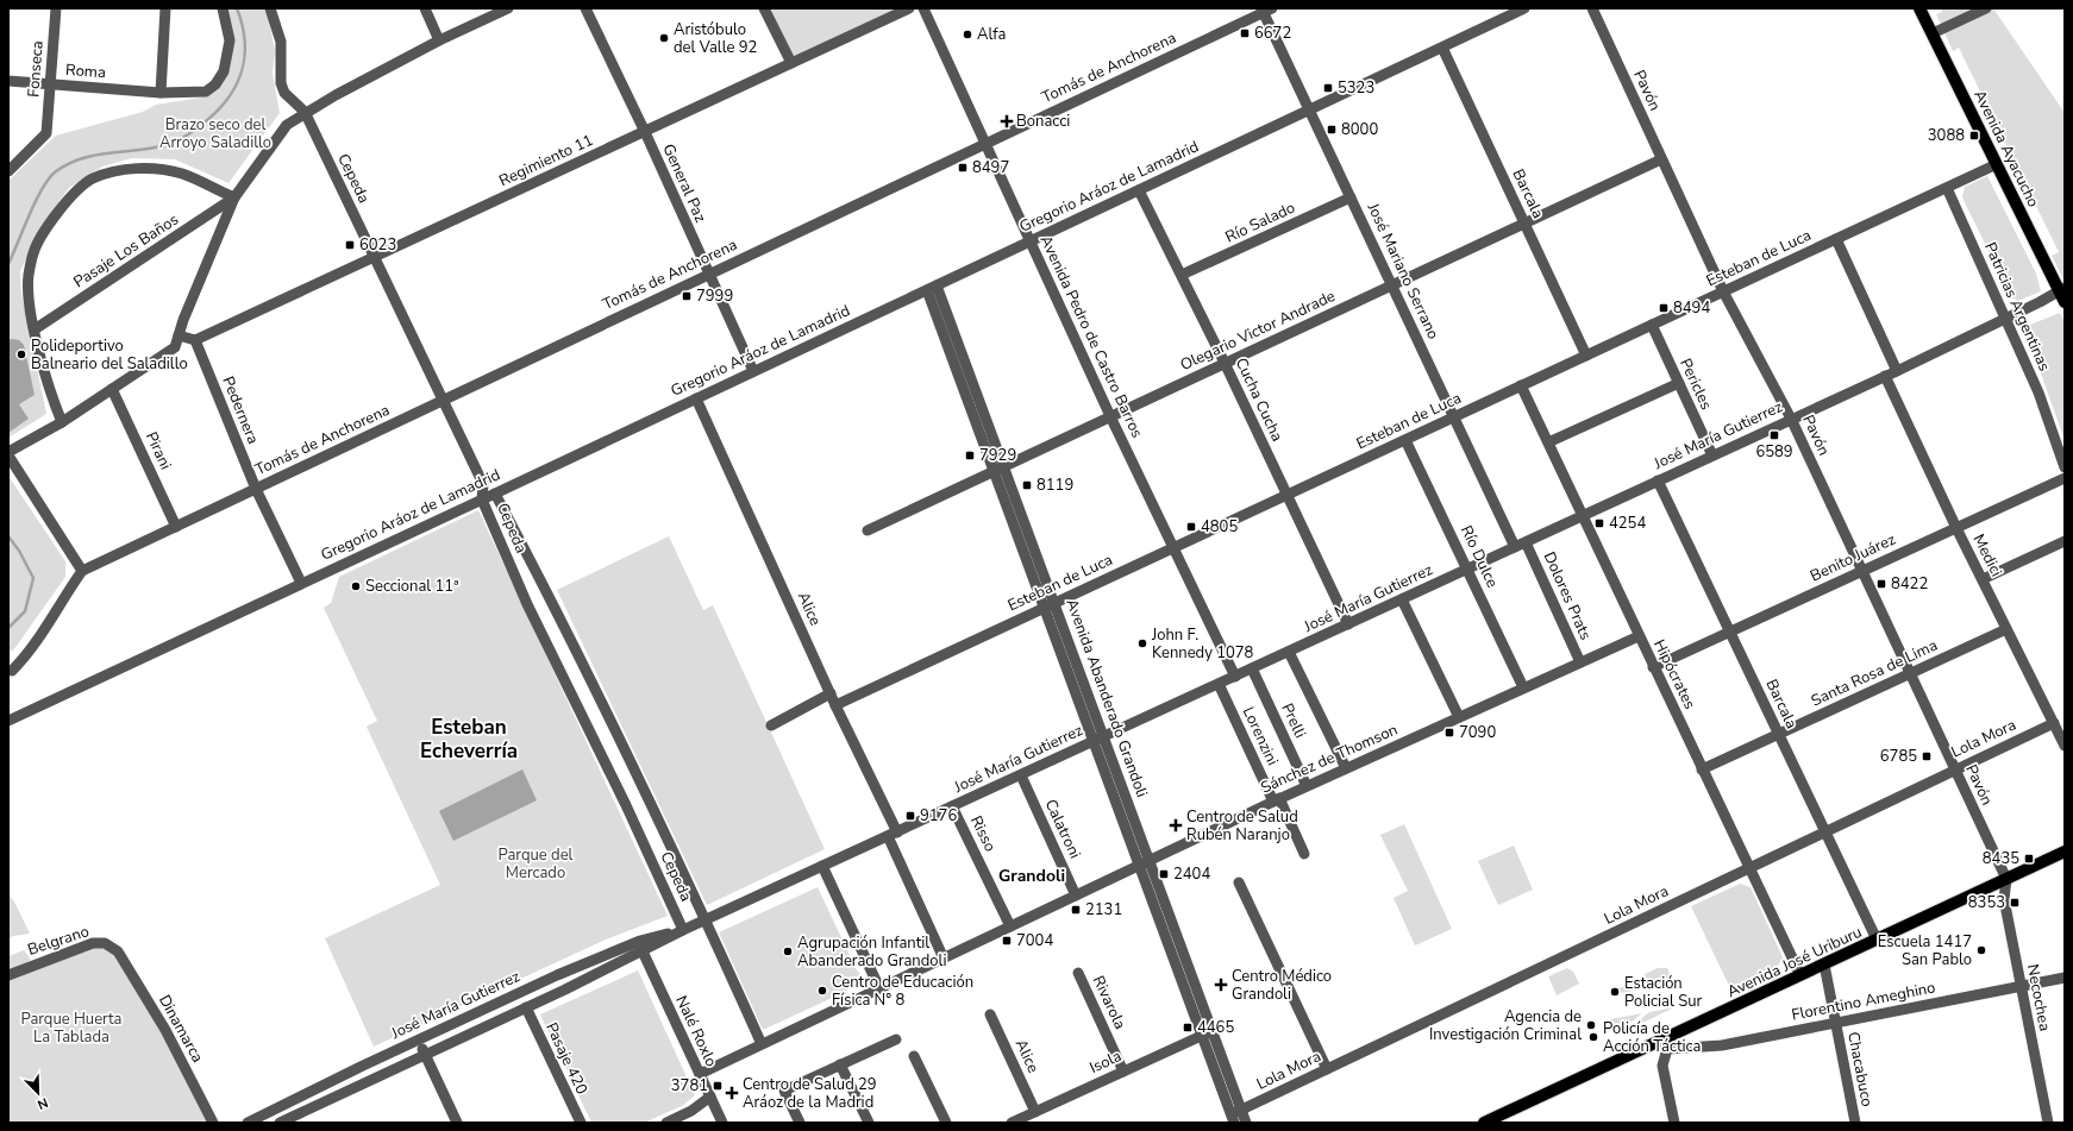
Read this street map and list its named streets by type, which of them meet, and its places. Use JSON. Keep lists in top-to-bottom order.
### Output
{
  "streets": {
    "main road": ["Avenida Ayacucho", "Avenida José Uriburu"],
    "street": [
      "Tomás de Anchorena",
      "Fonseca",
      "Roma",
      "Pavón",
      "Regimiento 11",
      "Cepeda",
      "General Paz",
      "Gregorio Aráoz de Lamadrid",
      "Barcala",
      "Río Salado",
      "Pasaje Los Baños",
      "Esteban de Luca",
      "José Mariano Serrano",
      "Patricias Argentinas",
      "Olegario Victor Andrade",
      "Avenida Pedro de Castro Barros",
      "Pericles",
      "Cucha Cucha",
      "Pedernera",
      "José María Gutierrez",
      "Pirani",
      "Medici",
      "Río Dulce",
      "Benito Juárez",
      "Dolores Prats",
      "Alice",
      "Santa Rosa de Lima",
      "Hipócrates",
      "Avenida Abanderado Grandoli",
      "Prelli",
      "Lorenzini",
      "Lola Mora",
      "Sánchez de Thomson",
      "Calatroni",
      "Risso",
      "Belgrano",
      "Necochea",
      "Florentino Ameghino",
      "Rivarola",
      "Dinamarca",
      "Nalé Roxlo",
      "Pasaje 420",
      "Isola",
      "Chacabuco"
    ]
  },
  "crossings": [
    ["Tomás de Anchorena", "Cepeda"],
    ["Tomás de Anchorena", "General Paz"],
    ["Tomás de Anchorena", "José Mariano Serrano"],
    ["Tomás de Anchorena", "Avenida Pedro de Castro Barros"],
    ["Tomás de Anchorena", "Pedernera"],
    ["Tomás de Anchorena", "Pirani"],
    ["Fonseca", "Roma"],
    ["Pavón", "Esteban de Luca"],
    ["Pavón", "Olegario Victor Andrade"],
    ["Pavón", "José María Gutierrez"],
    ["Pavón", "Benito Juárez"],
    ["Pavón", "Santa Rosa de Lima"],
    ["Pavón", "Lola Mora"],
    ["Pavón", "Avenida José Uriburu"],
    ["Pavón", "Necochea"],
    ["Avenida Ayacucho", "Esteban de Luca"],
    ["Avenida Ayacucho", "José María Gutierrez"],
    ["Regimiento 11", "Cepeda"],
    ["Regimiento 11", "General Paz"],
    ["Regimiento 11", "Pedernera"],
    ["Cepeda", "Gregorio Aráoz de Lamadrid"],
    ["Cepeda", "José María Gutierrez"],
    ["Cepeda", "Sánchez de Thomson"],
    ["General Paz", "Gregorio Aráoz de Lamadrid"],
    ["Gregorio Aráoz de Lamadrid", "Barcala"],
    ["Gregorio Aráoz de Lamadrid", "José Mariano Serrano"],
    ["Gregorio Aráoz de Lamadrid", "Avenida Pedro de Castro Barros"],
    ["Gregorio Aráoz de Lamadrid", "Cucha Cucha"],
    ["Gregorio Aráoz de Lamadrid", "Pedernera"],
    ["Gregorio Aráoz de Lamadrid", "Alice"],
    ["Gregorio Aráoz de Lamadrid", "Avenida Abanderado Grandoli"],
    ["Barcala", "Esteban de Luca"],
    ["Barcala", "Olegario Victor Andrade"],
    ["Barcala", "José María Gutierrez"],
    ["Barcala", "Benito Juárez"],
    ["Barcala", "Santa Rosa de Lima"],
    ["Barcala", "Lola Mora"],
    ["Barcala", "Avenida José Uriburu"],
    ["Río Salado", "José Mariano Serrano"],
    ["Río Salado", "Cucha Cucha"],
    ["Esteban de Luca", "José Mariano Serrano"],
    ["Esteban de Luca", "Patricias Argentinas"],
    ["Esteban de Luca", "Avenida Pedro de Castro Barros"],
    ["Esteban de Luca", "Pericles"],
    ["Esteban de Luca", "Cucha Cucha"],
    ["Esteban de Luca", "Río Dulce"],
    ["Esteban de Luca", "Alice"],
    ["Esteban de Luca", "Hipócrates"],
    ["Esteban de Luca", "Avenida Abanderado Grandoli"],
    ["José Mariano Serrano", "Olegario Victor Andrade"],
    ["José Mariano Serrano", "José María Gutierrez"],
    ["Patricias Argentinas", "José María Gutierrez"],
    ["Olegario Victor Andrade", "Avenida Pedro de Castro Barros"],
    ["Olegario Victor Andrade", "Cucha Cucha"],
    ["Olegario Victor Andrade", "Avenida Abanderado Grandoli"],
    ["Avenida Pedro de Castro Barros", "José María Gutierrez"],
    ["Pericles", "José María Gutierrez"],
    ["Cucha Cucha", "José María Gutierrez"],
    ["José María Gutierrez", "Medici"],
    ["José María Gutierrez", "Río Dulce"],
    ["José María Gutierrez", "Dolores Prats"],
    ["José María Gutierrez", "Alice"],
    ["José María Gutierrez", "Hipócrates"],
    ["José María Gutierrez", "Avenida Abanderado Grandoli"],
    ["José María Gutierrez", "Prelli"],
    ["José María Gutierrez", "Lorenzini"],
    ["José María Gutierrez", "Calatroni"],
    ["José María Gutierrez", "Risso"],
    ["José María Gutierrez", "Nalé Roxlo"],
    ["José María Gutierrez", "Pasaje 420"],
    ["Medici", "Benito Juárez"],
    ["Medici", "Santa Rosa de Lima"],
    ["Medici", "Lola Mora"],
    ["Río Dulce", "Sánchez de Thomson"],
    ["Benito Juárez", "Hipócrates"],
    ["Dolores Prats", "Sánchez de Thomson"],
    ["Alice", "Sánchez de Thomson"],
    ["Alice", "Isola"],
    ["Santa Rosa de Lima", "Hipócrates"],
    ["Hipócrates", "Lola Mora"],
    ["Hipócrates", "Sánchez de Thomson"],
    ["Hipócrates", "Avenida José Uriburu"],
    ["Avenida Abanderado Grandoli", "Lola Mora"],
    ["Avenida Abanderado Grandoli", "Sánchez de Thomson"],
    ["Avenida Abanderado Grandoli", "Isola"],
    ["Prelli", "Sánchez de Thomson"],
    ["Lorenzini", "Sánchez de Thomson"],
    ["Sánchez de Thomson", "Calatroni"],
    ["Sánchez de Thomson", "Risso"],
    ["Sánchez de Thomson", "Nalé Roxlo"],
    ["Belgrano", "Dinamarca"],
    ["Avenida José Uriburu", "Necochea"],
    ["Avenida José Uriburu", "Florentino Ameghino"],
    ["Avenida José Uriburu", "Chacabuco"],
    ["Necochea", "Florentino Ameghino"],
    ["Florentino Ameghino", "Chacabuco"],
    ["Rivarola", "Isola"]
  ],
  "districts": ["Esteban Echeverría", "Grandoli"],
  "parks": ["Brazo seco del Arroyo Saladillo", "Parque del Mercado", "Parque Huerta La Tablada"],
  "places": {
    "transit": [
      "6672",
      "5323",
      "8000",
      "3088",
      "8497",
      "6023",
      "7999",
      "8494",
      "6589",
      "7929",
      "8119",
      "4254",
      "4805",
      "8422",
      "7090",
      "6785",
      "9176",
      "8435",
      "2404",
      "8353",
      "2131",
      "7004",
      "4465",
      "3781"
    ],
    "other": [
      "Alfa",
      "Aristóbulo del Valle 92",
      "Polideportivo Balneario del Saladillo",
      "Seccional 11ª",
      "John F. Kennedy 1078",
      "Escuela 1417 San Pablo",
      "Agrupación Infantil Abanderado Grandoli",
      "Centro de Educación Física N° 8",
      "Estación Policial Sur",
      "Agencia de Investigación Criminal",
      "Policía de Acción Táctica"
    ],
    "health": [
      "Bonacci",
      "Centro de Salud Rubén Naranjo",
      "Centro Médico Grandoli",
      "Centro de Salud 29 Aráoz de la Madrid"
    ]
  },
  "north": "bottom right"
}
